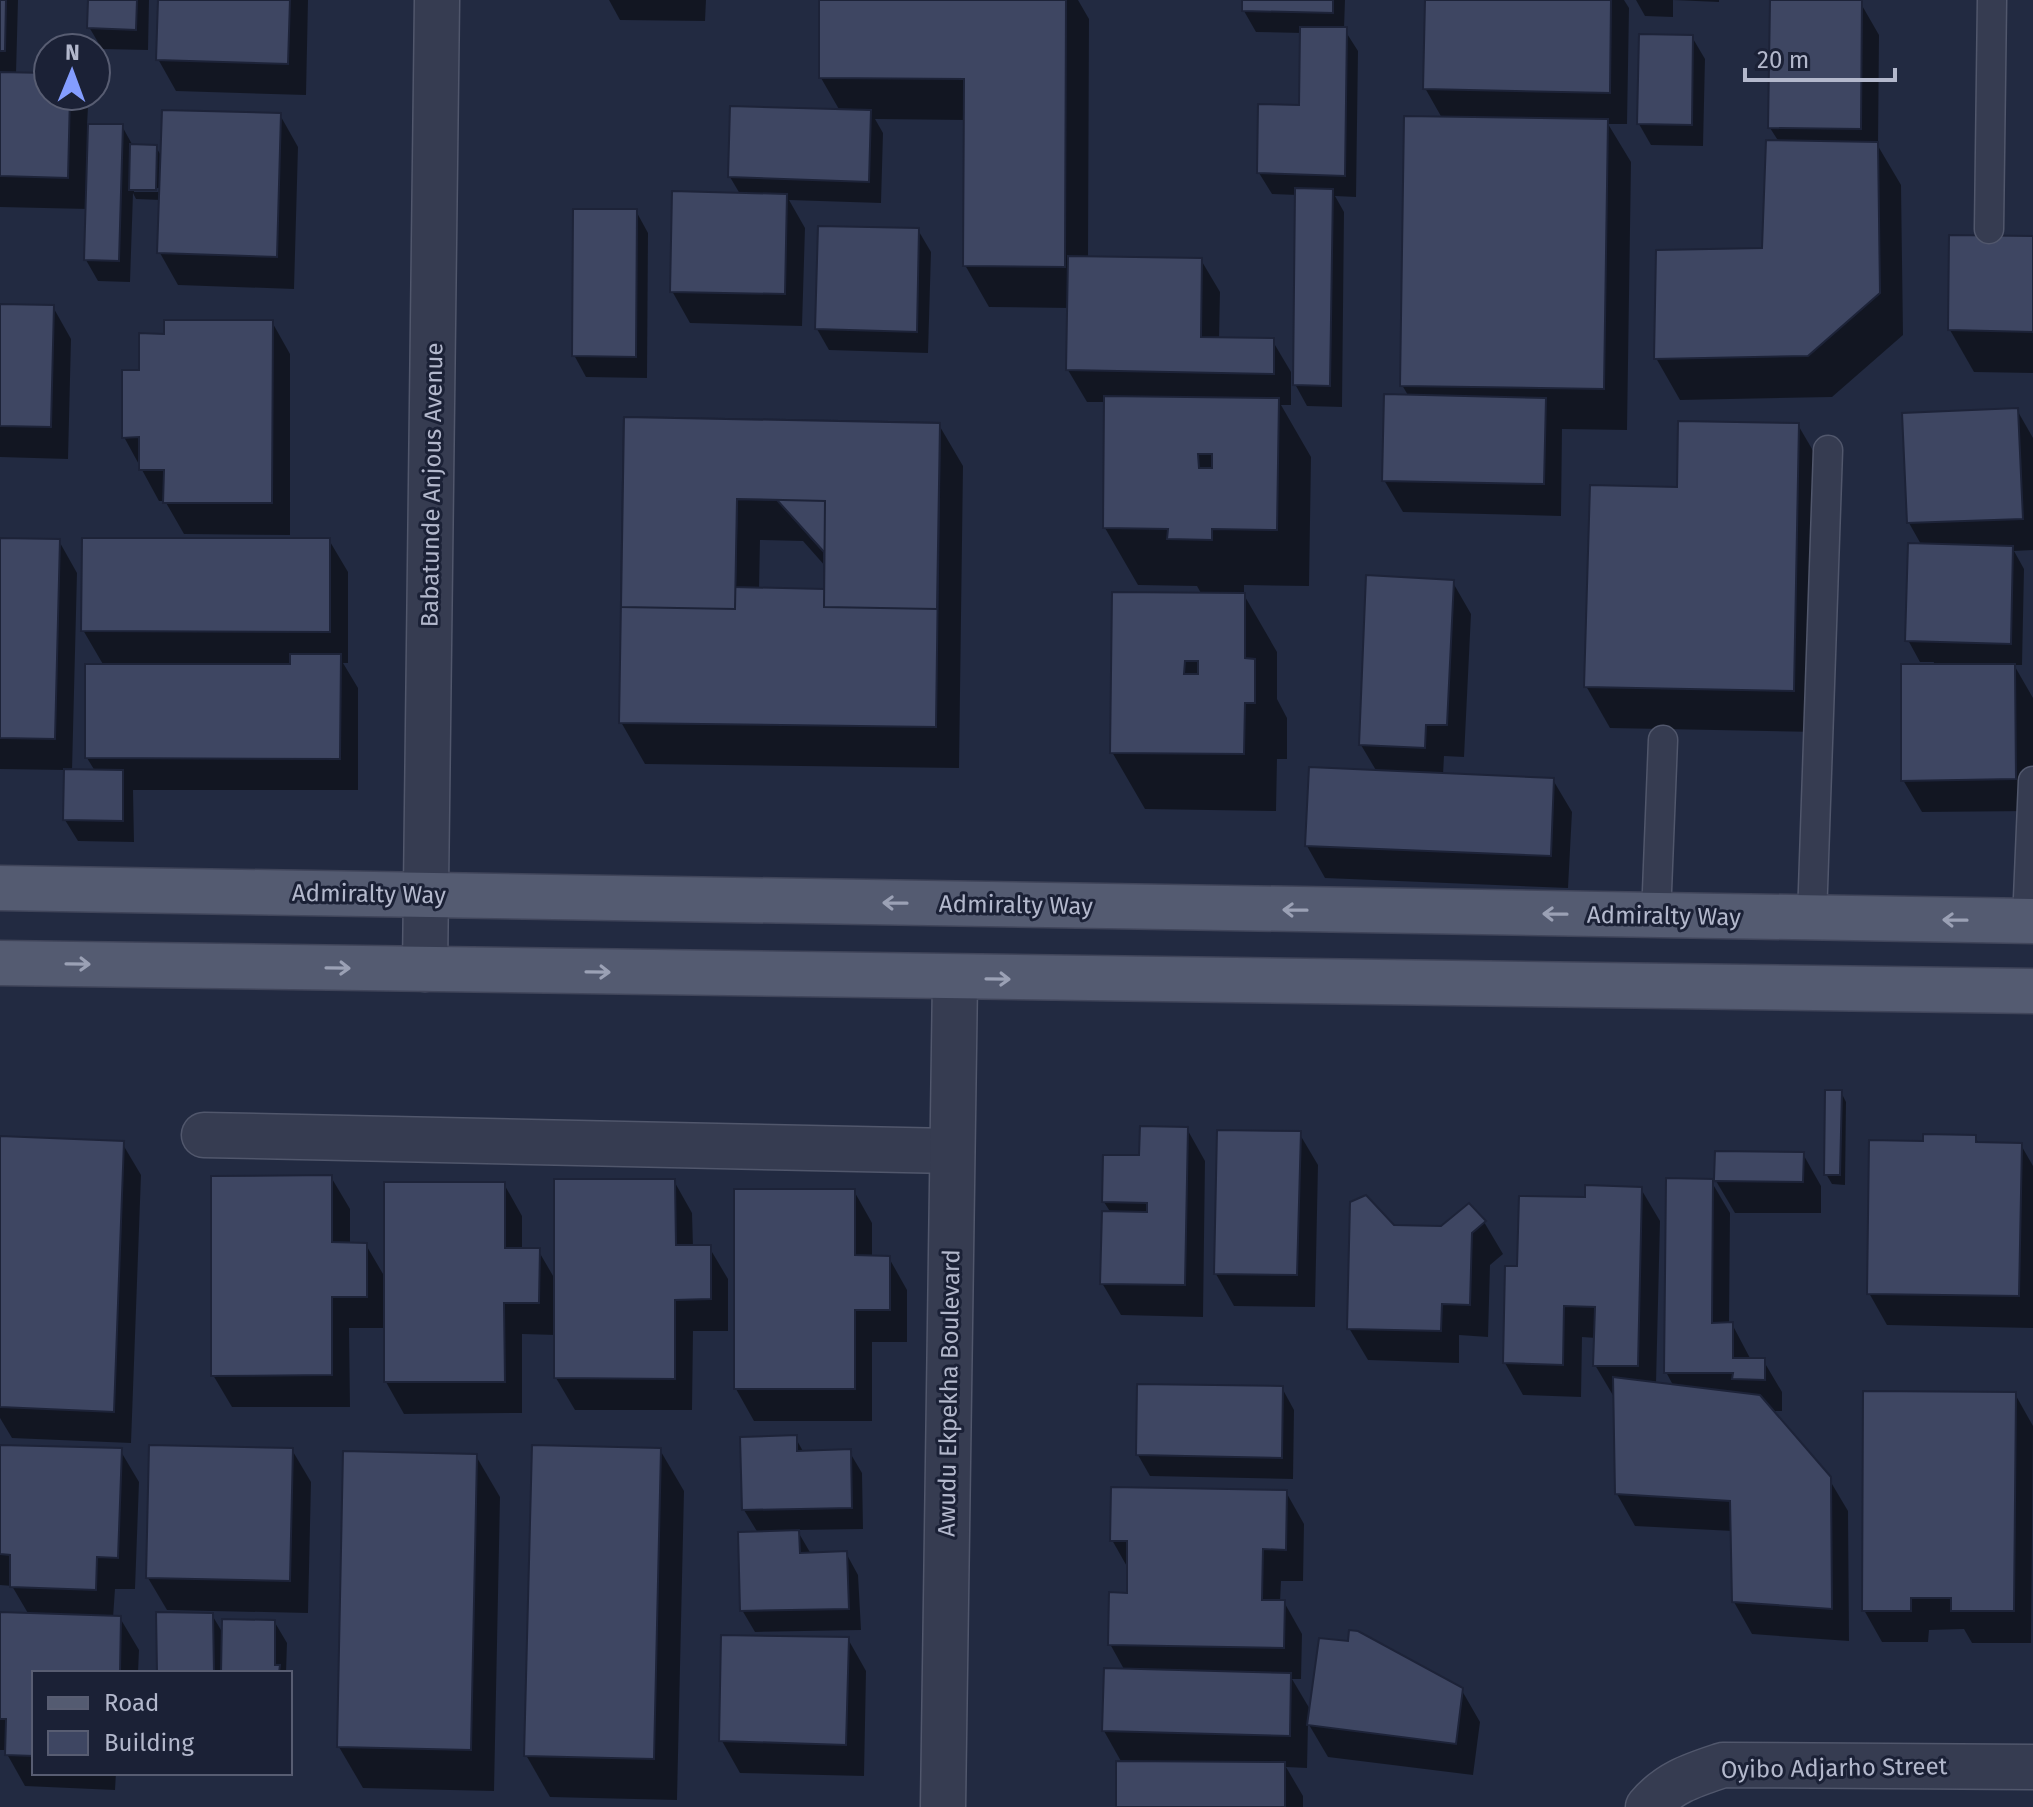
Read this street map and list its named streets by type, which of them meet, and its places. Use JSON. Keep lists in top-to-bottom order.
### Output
{
  "streets": {
    "main road": ["Admiralty Way"],
    "street": ["Babatunde Anjous Avenue", "Awudu Ekpekha Boulevard", "Oyibo Adjarho Street"]
  },
  "crossings": [
    ["Babatunde Anjous Avenue", "Admiralty Way"]
  ],
  "legend": ["Road", "Building"],
  "scale_bar": "20 m",
  "north": "top"
}
